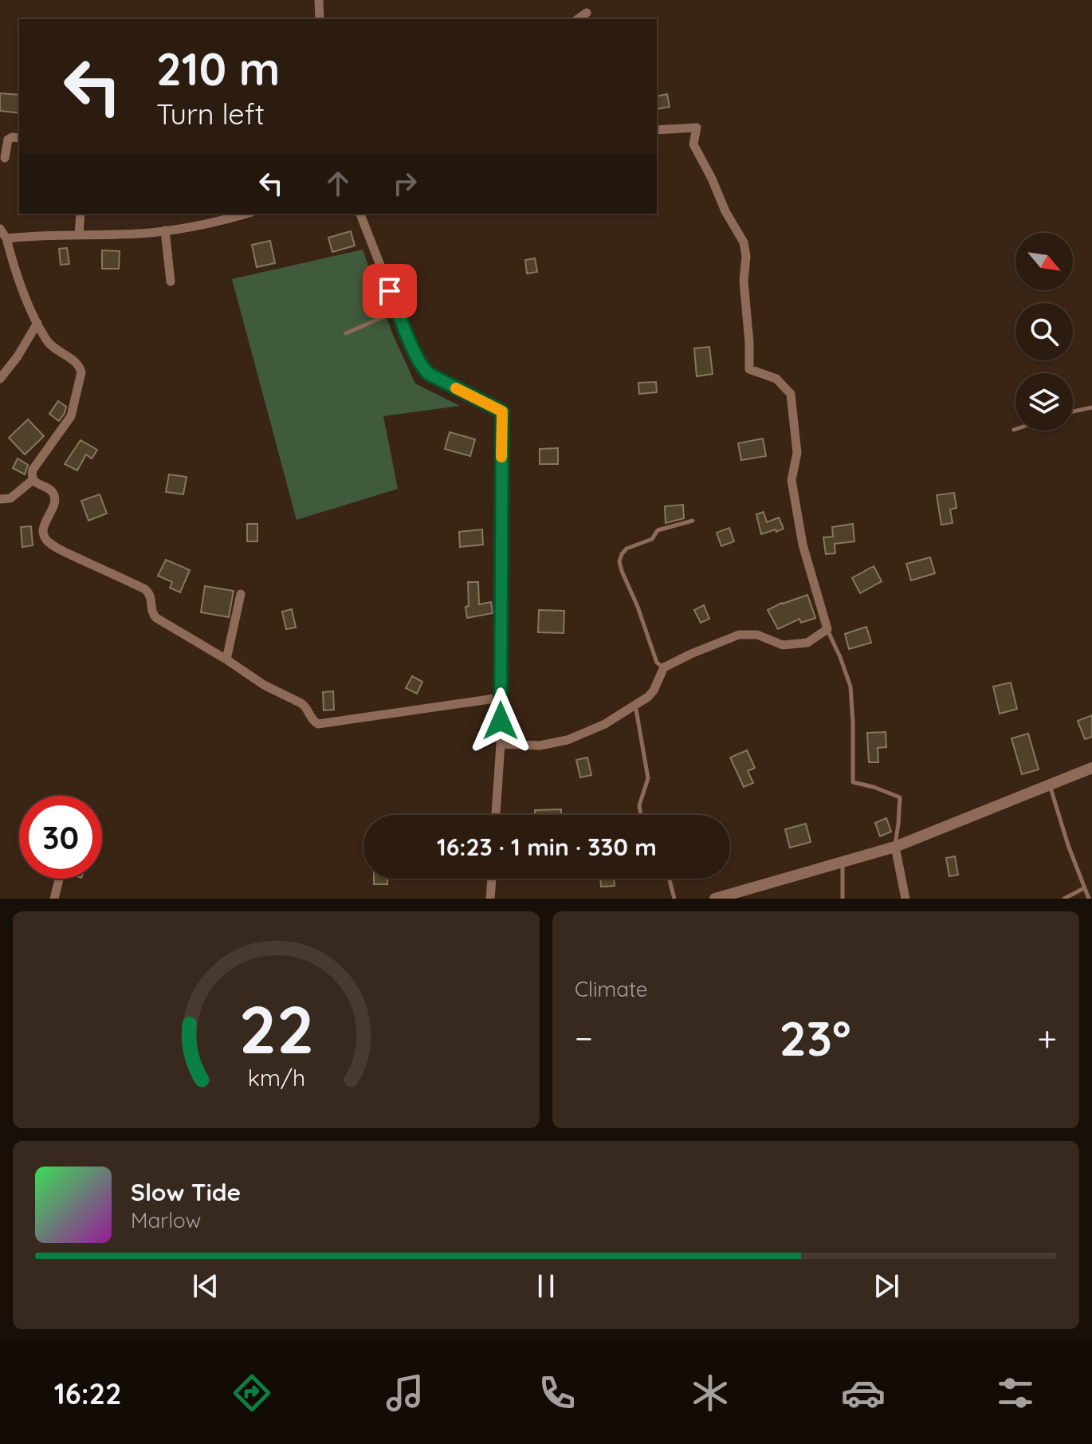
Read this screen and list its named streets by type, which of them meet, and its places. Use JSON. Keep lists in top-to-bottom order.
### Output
{
  "north": "bottom right",
  "page": {
    "turn": ["210 m", "Turn left"],
    "limit": "30",
    "trip": "16:23 · 1 min · 330 m",
    "tile": "Climate",
    "heat": ["−", "23°", "+"],
    "song": ["Slow Tide", "Marlow"],
    "tabs": "16:22",
    "gauge": ["22", "km/h"]
  }
}
